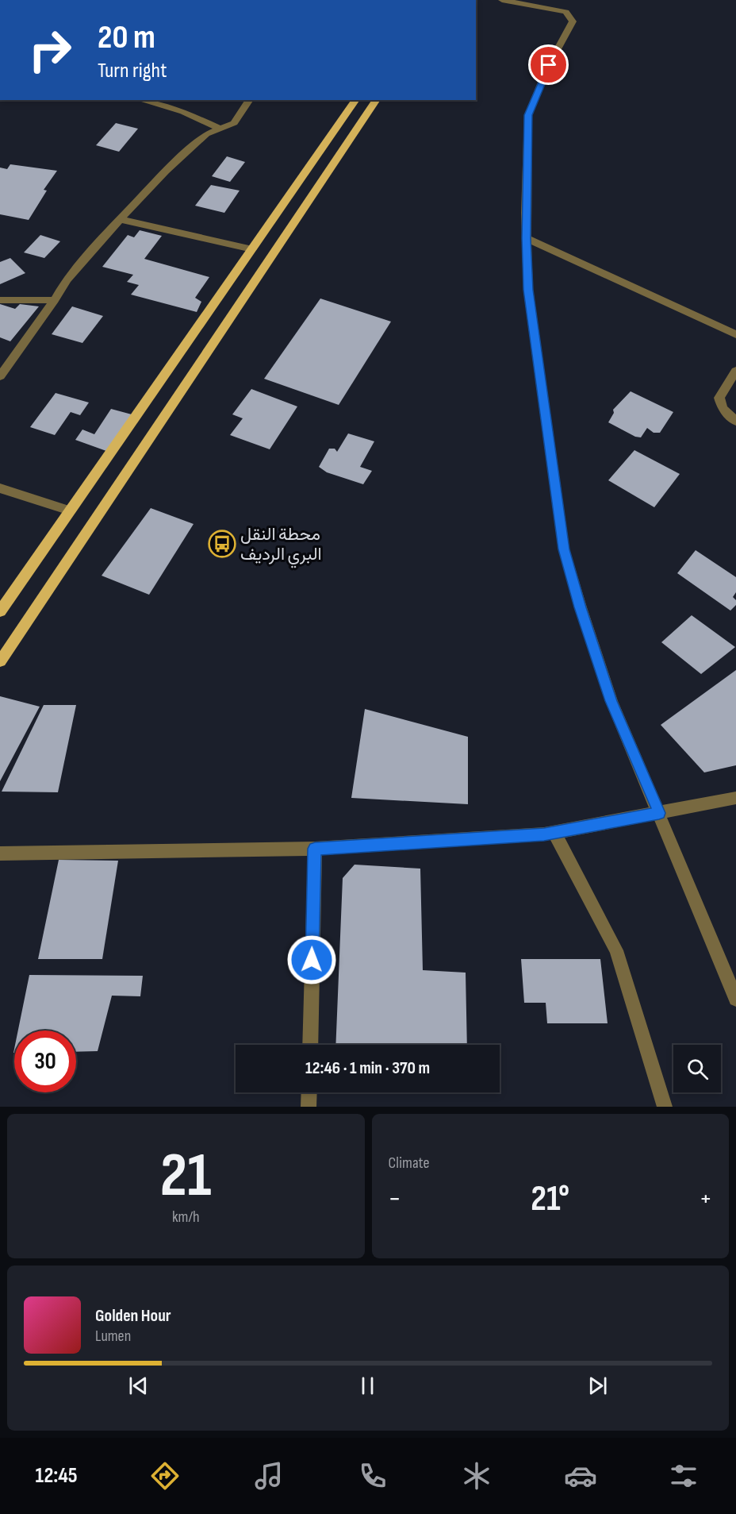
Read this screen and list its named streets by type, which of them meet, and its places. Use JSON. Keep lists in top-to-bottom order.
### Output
{
  "places": {
    "bus stop": ["محطة النقل البري الرديف"]
  },
  "page": {
    "turn": ["20 m", "Turn right"],
    "limit": "30",
    "trip": "12:46 · 1 min · 370 m",
    "tile": [
      ["21", "km/h"],
      "Climate"
    ],
    "heat": ["−", "21°", "+"],
    "song": ["Golden Hour", "Lumen"],
    "tabs": "12:45"
  }
}
